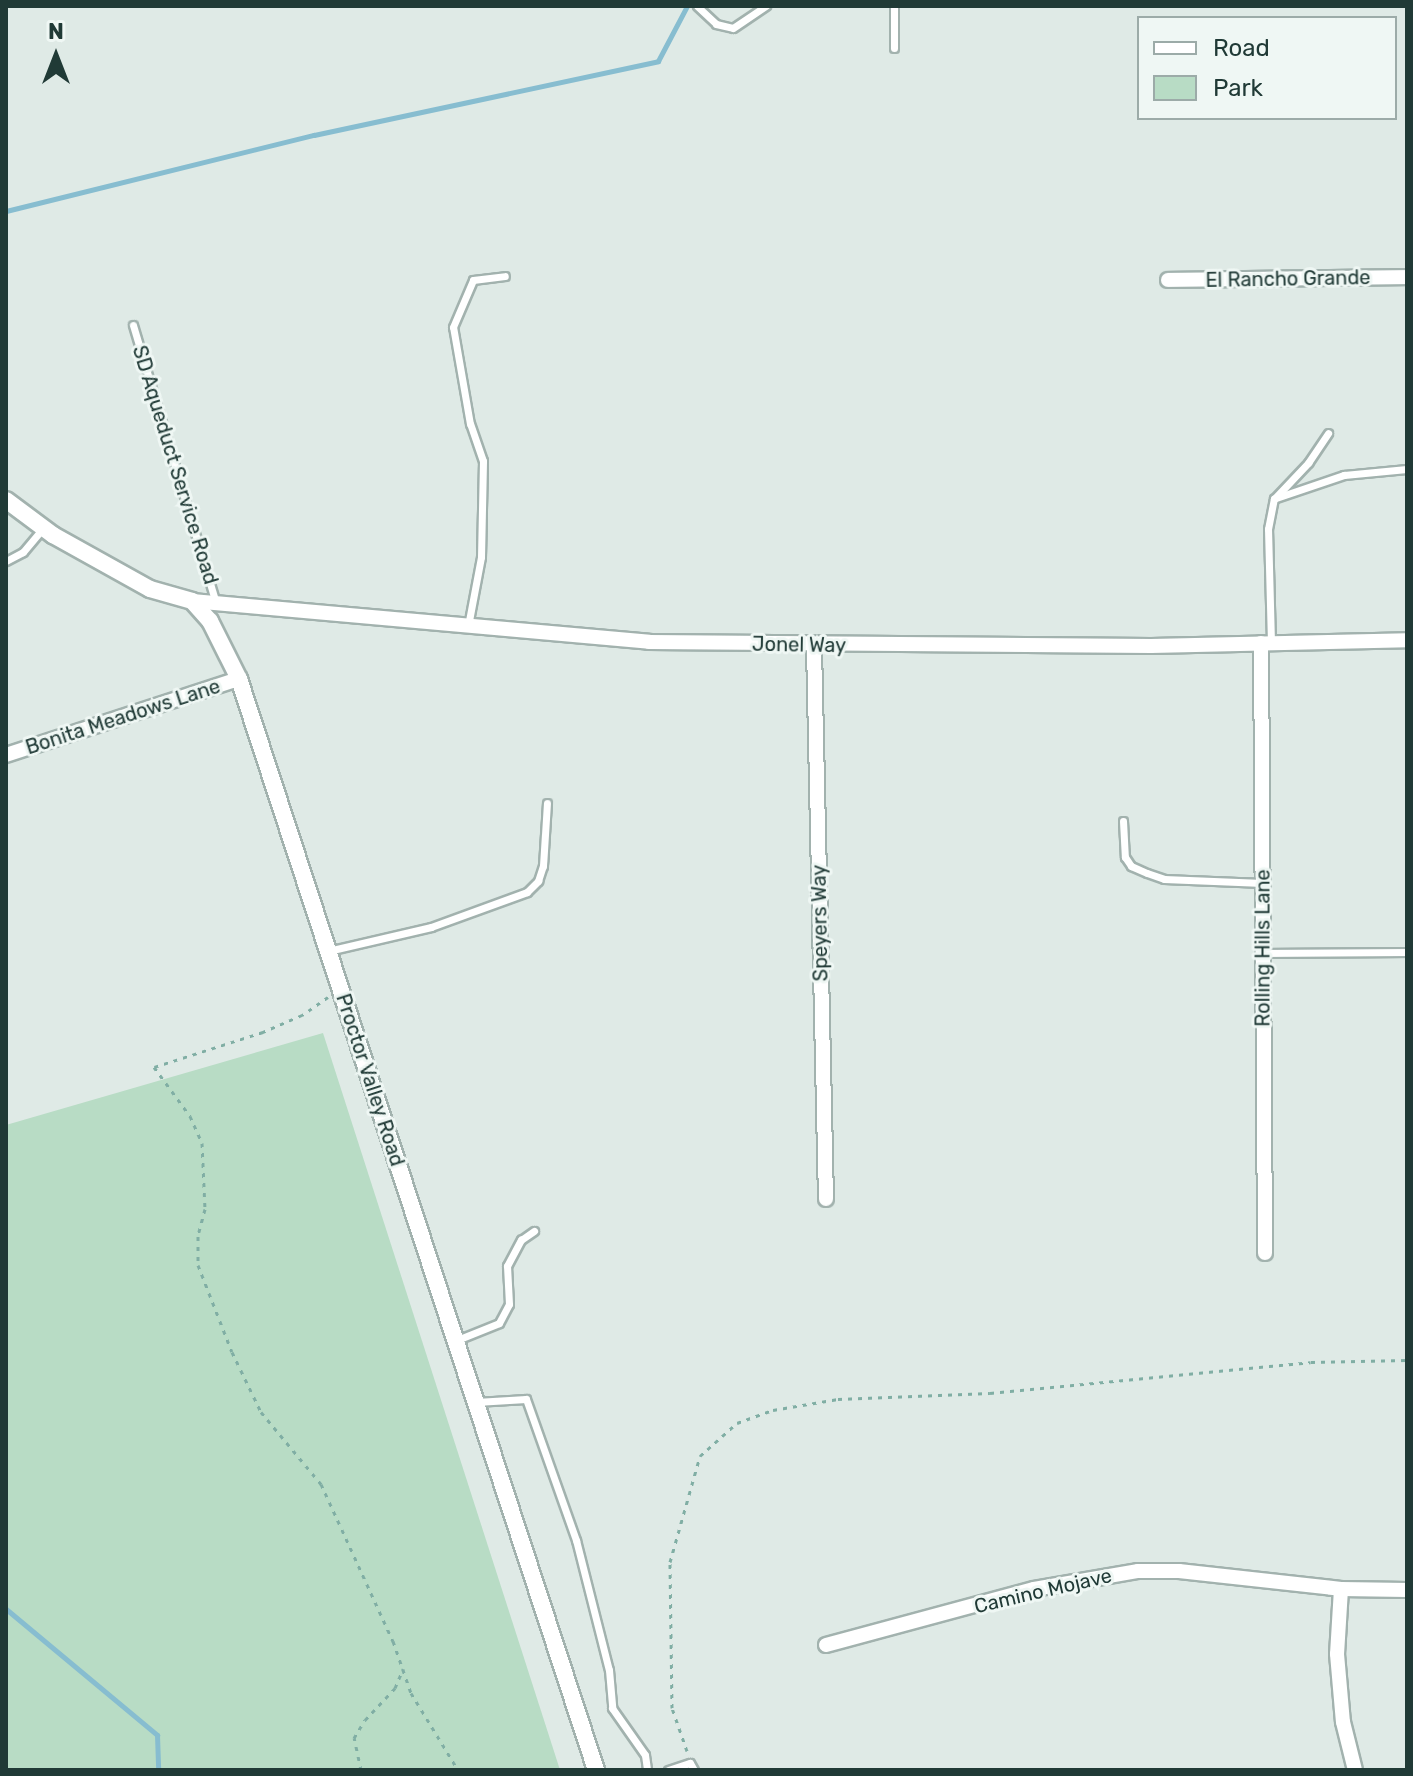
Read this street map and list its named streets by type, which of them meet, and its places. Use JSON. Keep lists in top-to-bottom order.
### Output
{
  "streets": {
    "street": [
      "El Rancho Grande",
      "Jonel Way",
      "Bonita Meadows Lane",
      "Speyers Way",
      "Rolling Hills Lane",
      "Proctor Valley Road",
      "Camino Mojave"
    ],
    "lane": ["SD Aqueduct Service Road"]
  },
  "crossings": [
    ["SD Aqueduct Service Road", "Jonel Way"],
    ["Jonel Way", "Speyers Way"],
    ["Jonel Way", "Rolling Hills Lane"],
    ["Jonel Way", "Proctor Valley Road"],
    ["Bonita Meadows Lane", "Proctor Valley Road"]
  ],
  "legend": ["Road", "Park"],
  "north": "top"
}
